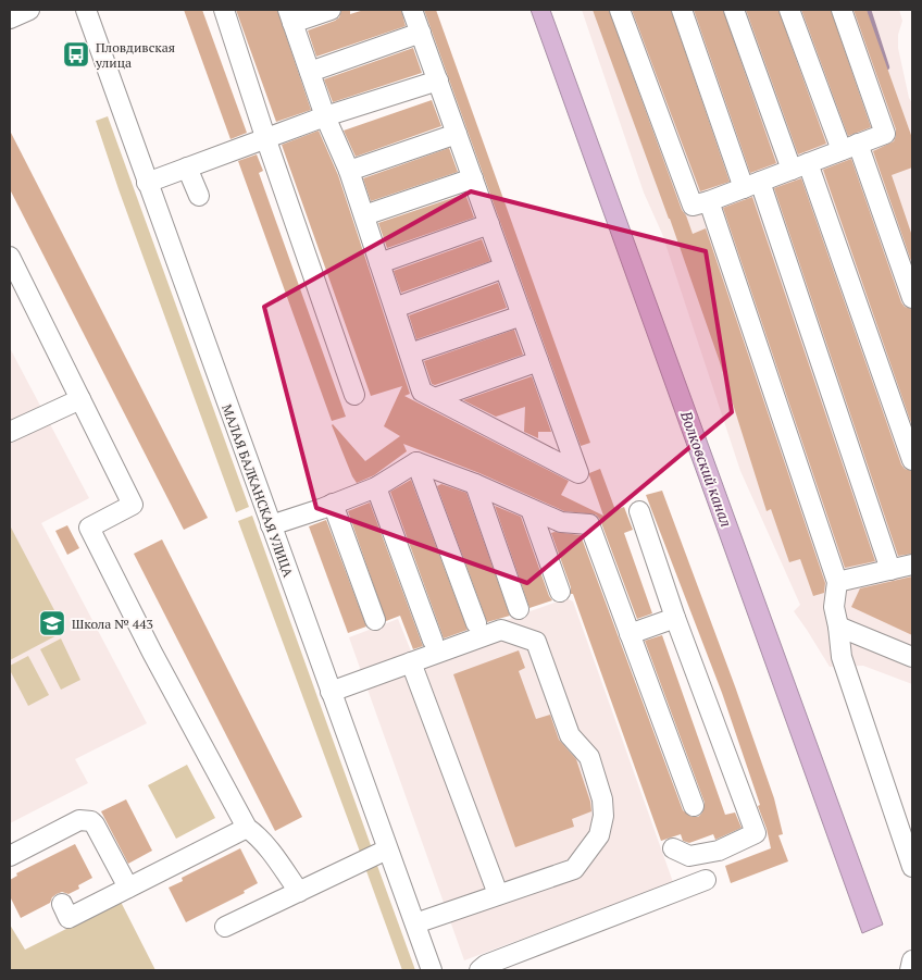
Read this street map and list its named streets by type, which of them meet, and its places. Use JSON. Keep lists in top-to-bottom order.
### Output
{
  "streets": {
    "street": ["МАЛАЯ БАЛКАНСКАЯ УЛИЦА"]
  },
  "water": ["Волковский канал"],
  "places": {
    "bus stop": ["Пловдивская улица"],
    "school or university": ["Школа № 443"]
  }
}
